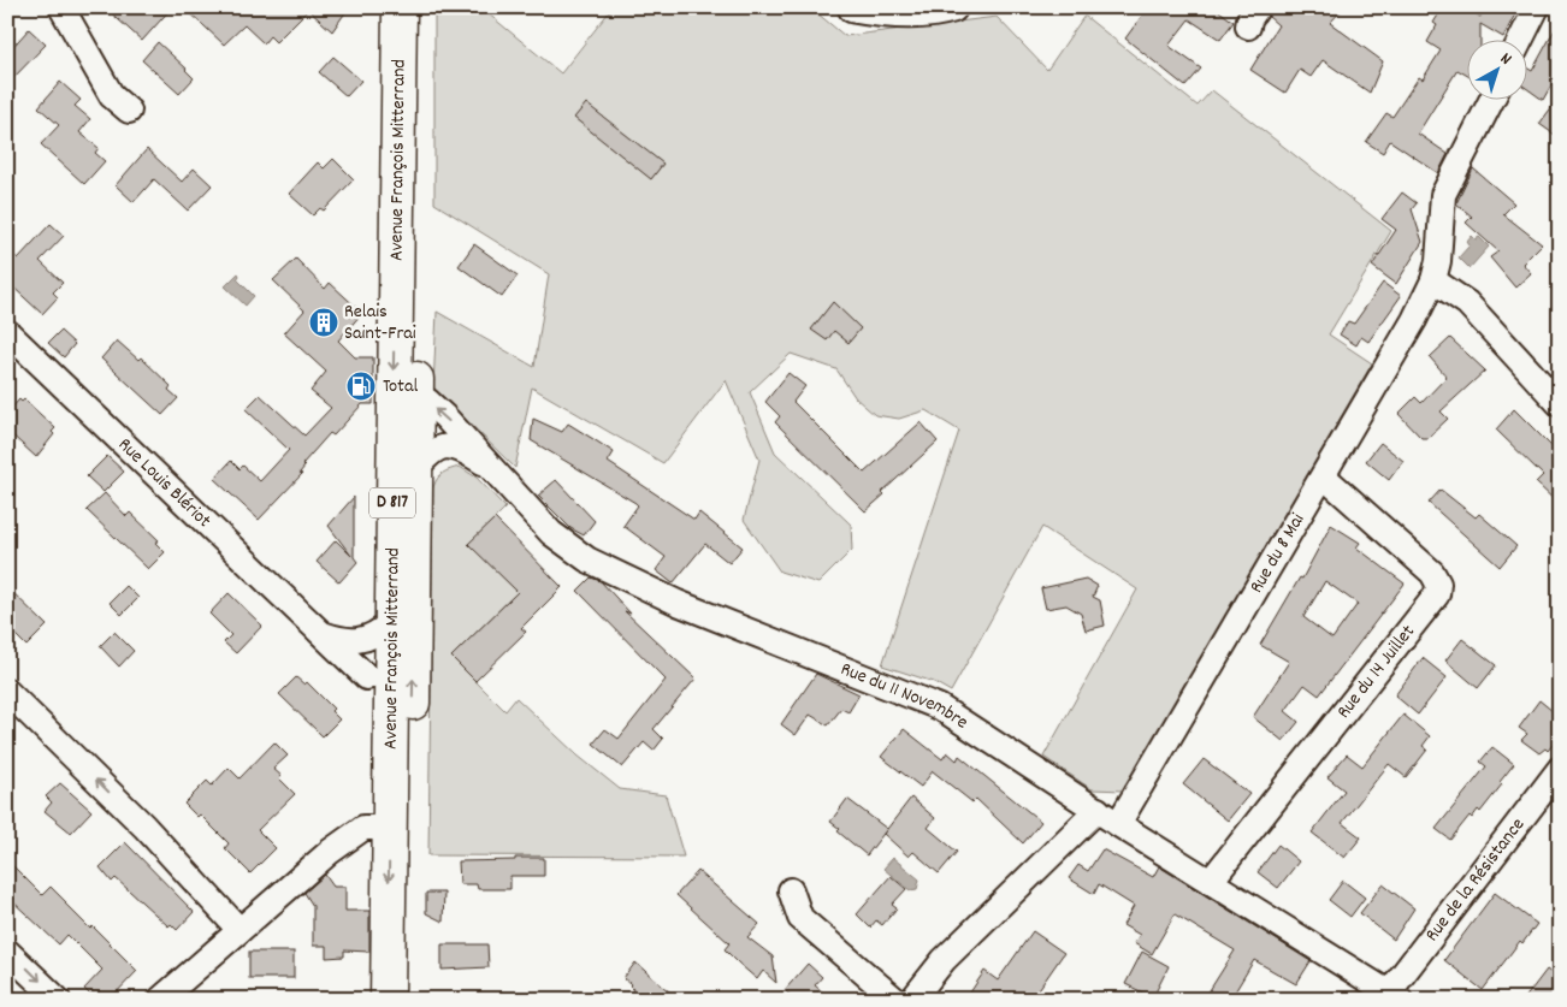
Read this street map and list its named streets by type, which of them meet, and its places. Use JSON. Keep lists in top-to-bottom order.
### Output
{
  "streets": {
    "main road": ["Avenue François Mitterrand", "D 817"],
    "street": [
      "Rue Louis Blériot",
      "Rue du 8 Mai",
      "Rue du 14 Juillet",
      "Rue du 11 Novembre",
      "Rue de la Résistance"
    ]
  },
  "crossings": [
    ["Avenue François Mitterrand", "Rue Louis Blériot"],
    ["Avenue François Mitterrand", "Rue du 11 Novembre"],
    ["Rue du 8 Mai", "Rue du 14 Juillet"],
    ["Rue du 8 Mai", "Rue du 11 Novembre"],
    ["Rue du 14 Juillet", "Rue du 11 Novembre"],
    ["Rue du 11 Novembre", "Rue de la Résistance"]
  ],
  "places": {
    "building": ["Relais Saint-Frai"],
    "fuel station": ["Total"]
  },
  "north": "top right"
}
